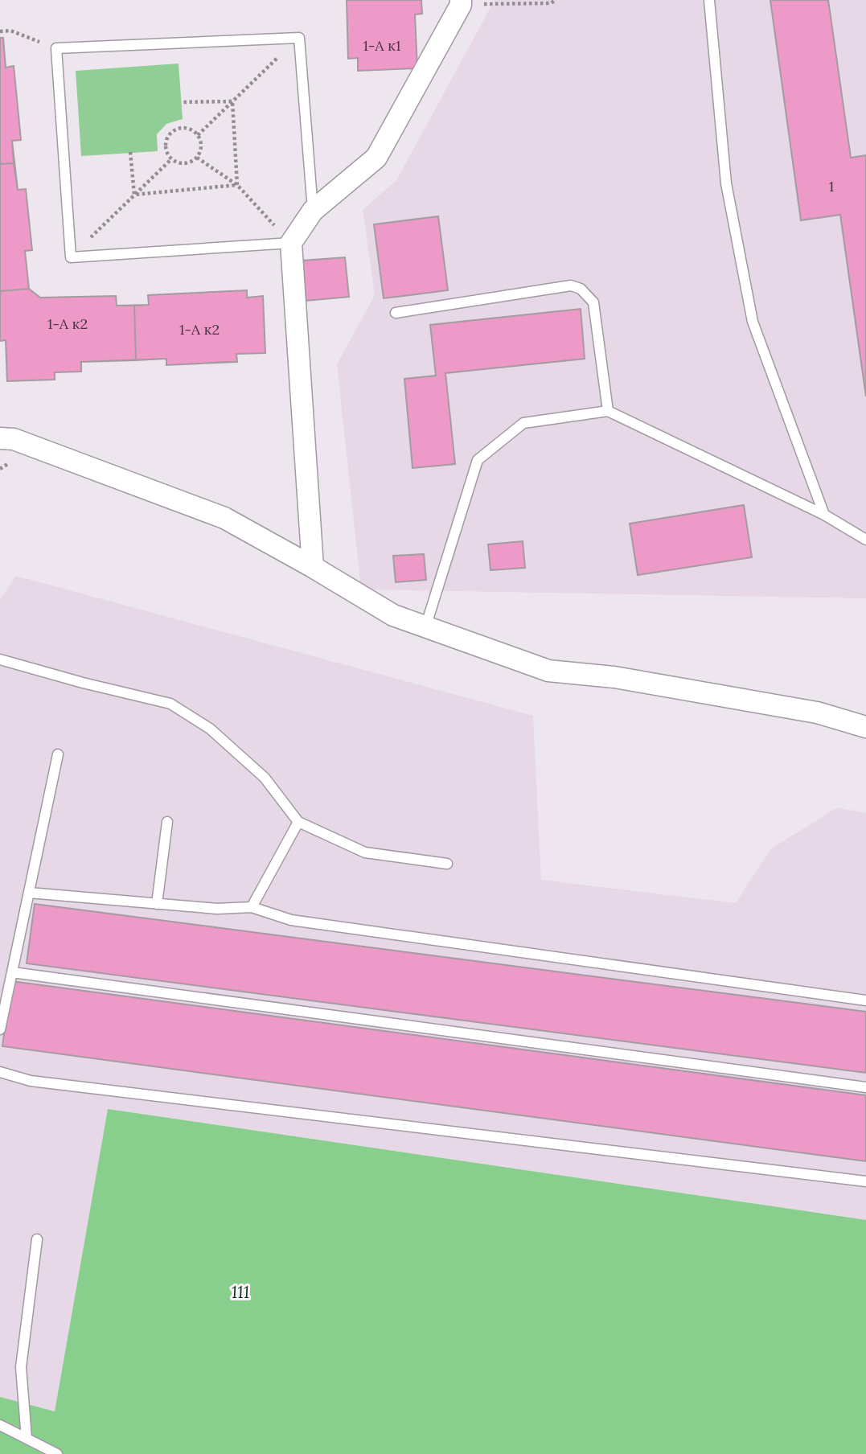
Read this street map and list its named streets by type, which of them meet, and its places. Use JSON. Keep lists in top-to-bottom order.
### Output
{
  "parks": ["111"],
  "house_numbers": [
    "1-А к1",
    "1",
    "1-А к2",
    "1-А к2"
  ]
}
